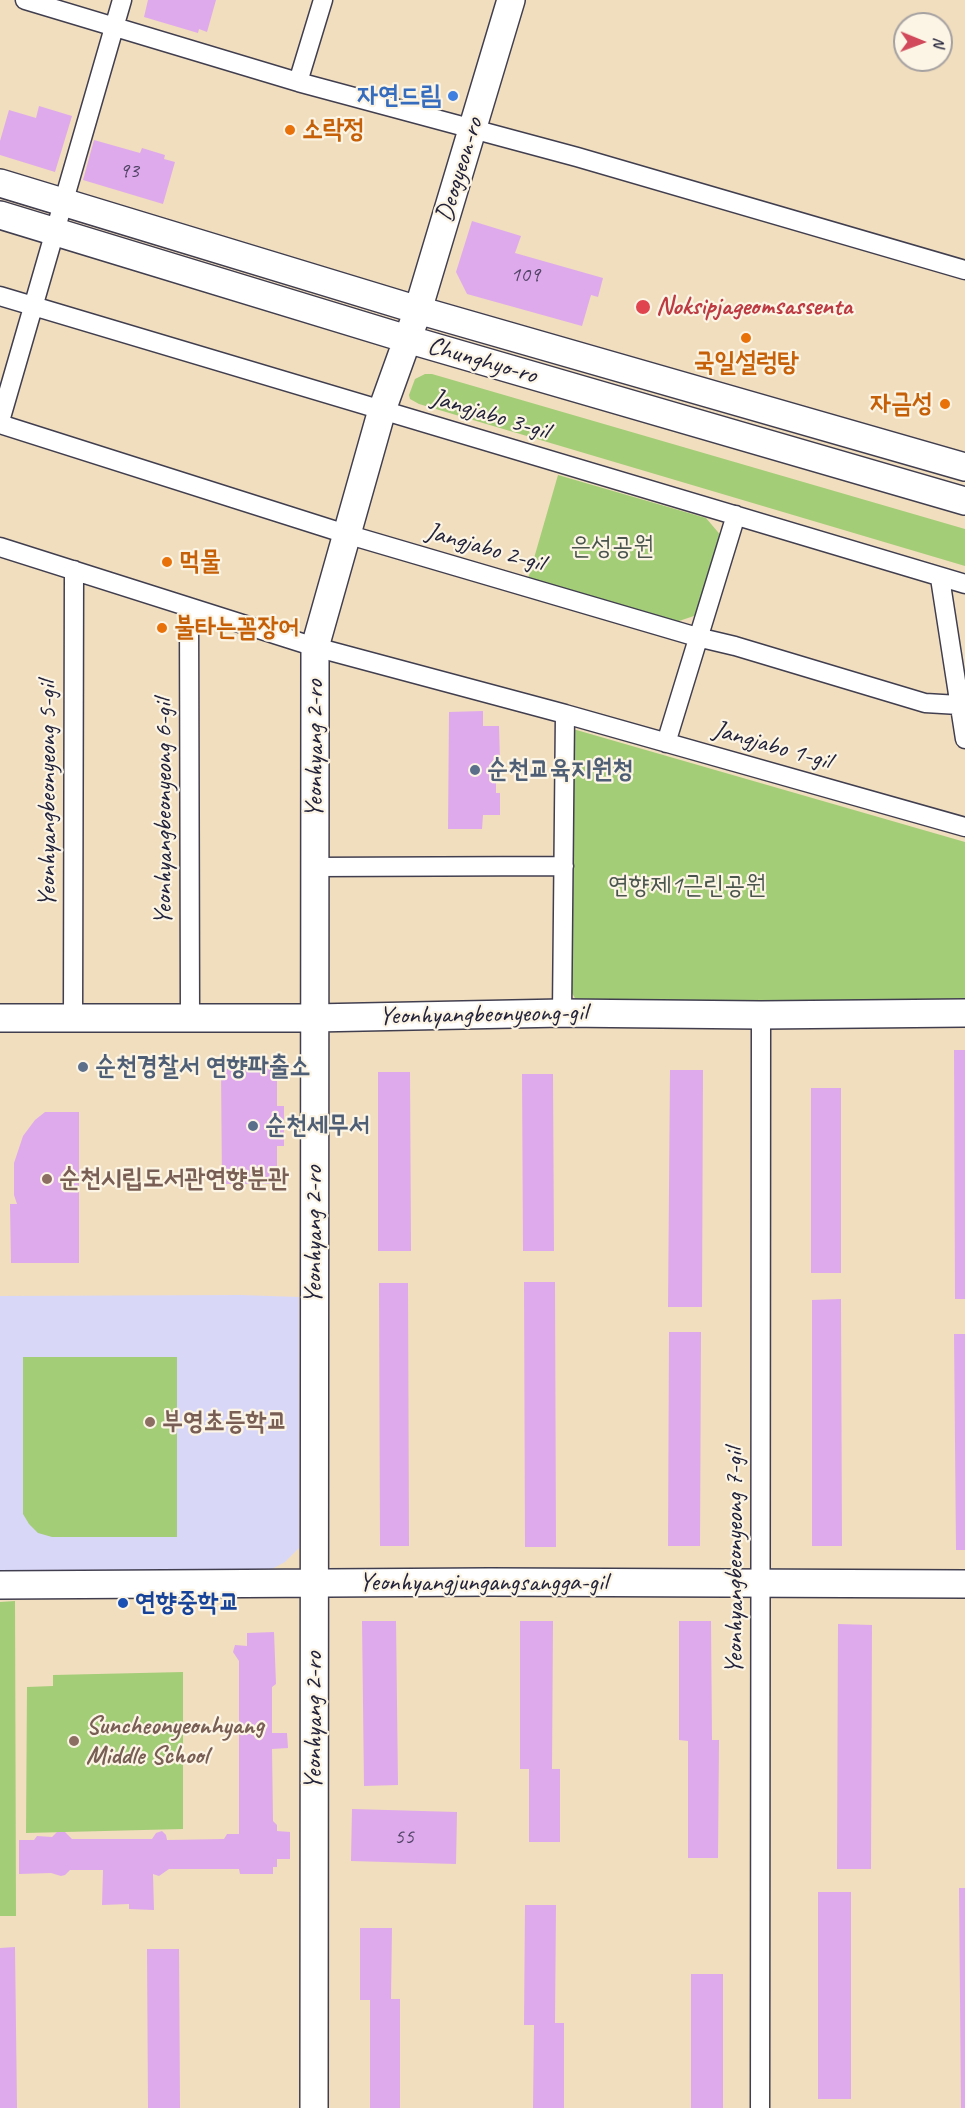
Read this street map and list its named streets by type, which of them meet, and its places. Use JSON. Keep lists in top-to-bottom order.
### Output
{
  "streets": {
    "street": [
      "Deogyeon-ro",
      "Chunghyo-ro",
      "Jangjabo 3-gil",
      "Jangjabo 2-gil",
      "Jangjabo 1-gil",
      "Yeonhyang 2-ro",
      "Yeonhyangbeonyeong 5-gil",
      "Yeonhyangbeonyeong 6-gil",
      "Yeonhyangbeonyeong-gil",
      "Yeonhyangbeonyeong 7-gil",
      "Yeonhyangjungangsangga-gil"
    ]
  },
  "crossings": [
    ["Deogyeon-ro", "Chunghyo-ro"],
    ["Deogyeon-ro", "Yeonhyang 2-ro"],
    ["Chunghyo-ro", "Yeonhyang 2-ro"],
    ["Jangjabo 3-gil", "Yeonhyang 2-ro"],
    ["Jangjabo 2-gil", "Yeonhyang 2-ro"],
    ["Jangjabo 1-gil", "Yeonhyang 2-ro"],
    ["Yeonhyang 2-ro", "Yeonhyangbeonyeong-gil"],
    ["Yeonhyang 2-ro", "Yeonhyangjungangsangga-gil"],
    ["Yeonhyangbeonyeong 5-gil", "Yeonhyangbeonyeong-gil"],
    ["Yeonhyangbeonyeong 6-gil", "Yeonhyangbeonyeong-gil"],
    ["Yeonhyangbeonyeong-gil", "Yeonhyangbeonyeong 7-gil"],
    ["Yeonhyangbeonyeong 7-gil", "Yeonhyangjungangsangga-gil"]
  ],
  "parks": ["은성공원", "연향제1근린공원"],
  "places": [
    "자연드림",
    "소락정",
    "Noksipjageomsassenta",
    "국일설렁탕",
    "자금성",
    "먹물",
    "불타는꼼장어",
    "순천교육지원청",
    "순천경찰서 연향파출소",
    "순천세무서",
    "순천시립도서관연향분관",
    "부영초등학교",
    "연향중학교",
    "Suncheonyeonhyang Middle School"
  ],
  "house_numbers": ["93", "109", "55"],
  "north": "right"
}
